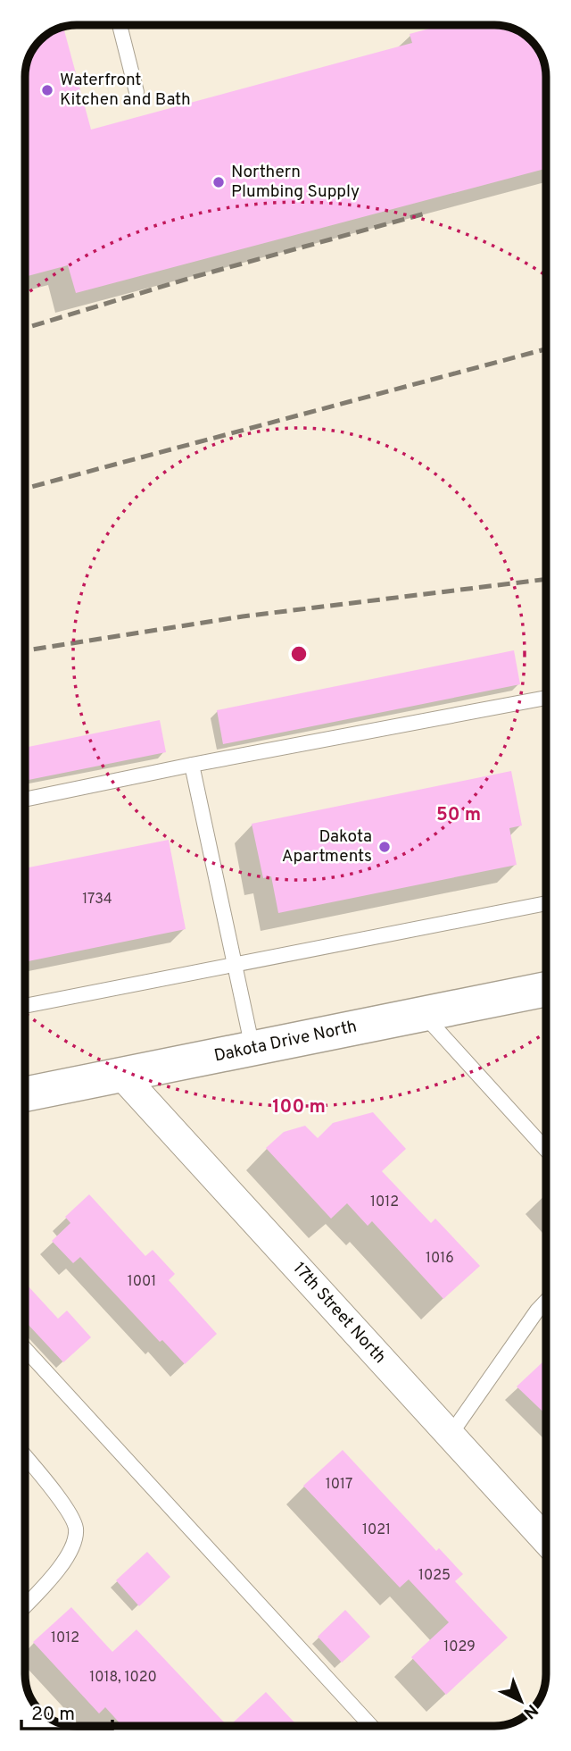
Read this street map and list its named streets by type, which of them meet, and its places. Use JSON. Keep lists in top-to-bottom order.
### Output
{
  "streets": {
    "street": ["Dakota Drive North", "17th Street North"]
  },
  "crossings": [
    ["Dakota Drive North", "17th Street North"]
  ],
  "places": ["Waterfront Kitchen and Bath", "Northern Plumbing Supply", "Dakota Apartments"],
  "house_numbers": [
    "1734",
    "1012",
    "1016",
    "1001",
    "1017",
    "1021",
    "1025",
    "1012",
    "1029",
    "1018, 1020"
  ],
  "scale_bar": "20 m",
  "north": "bottom right",
  "rings": ["50 m", "100 m"]
}
